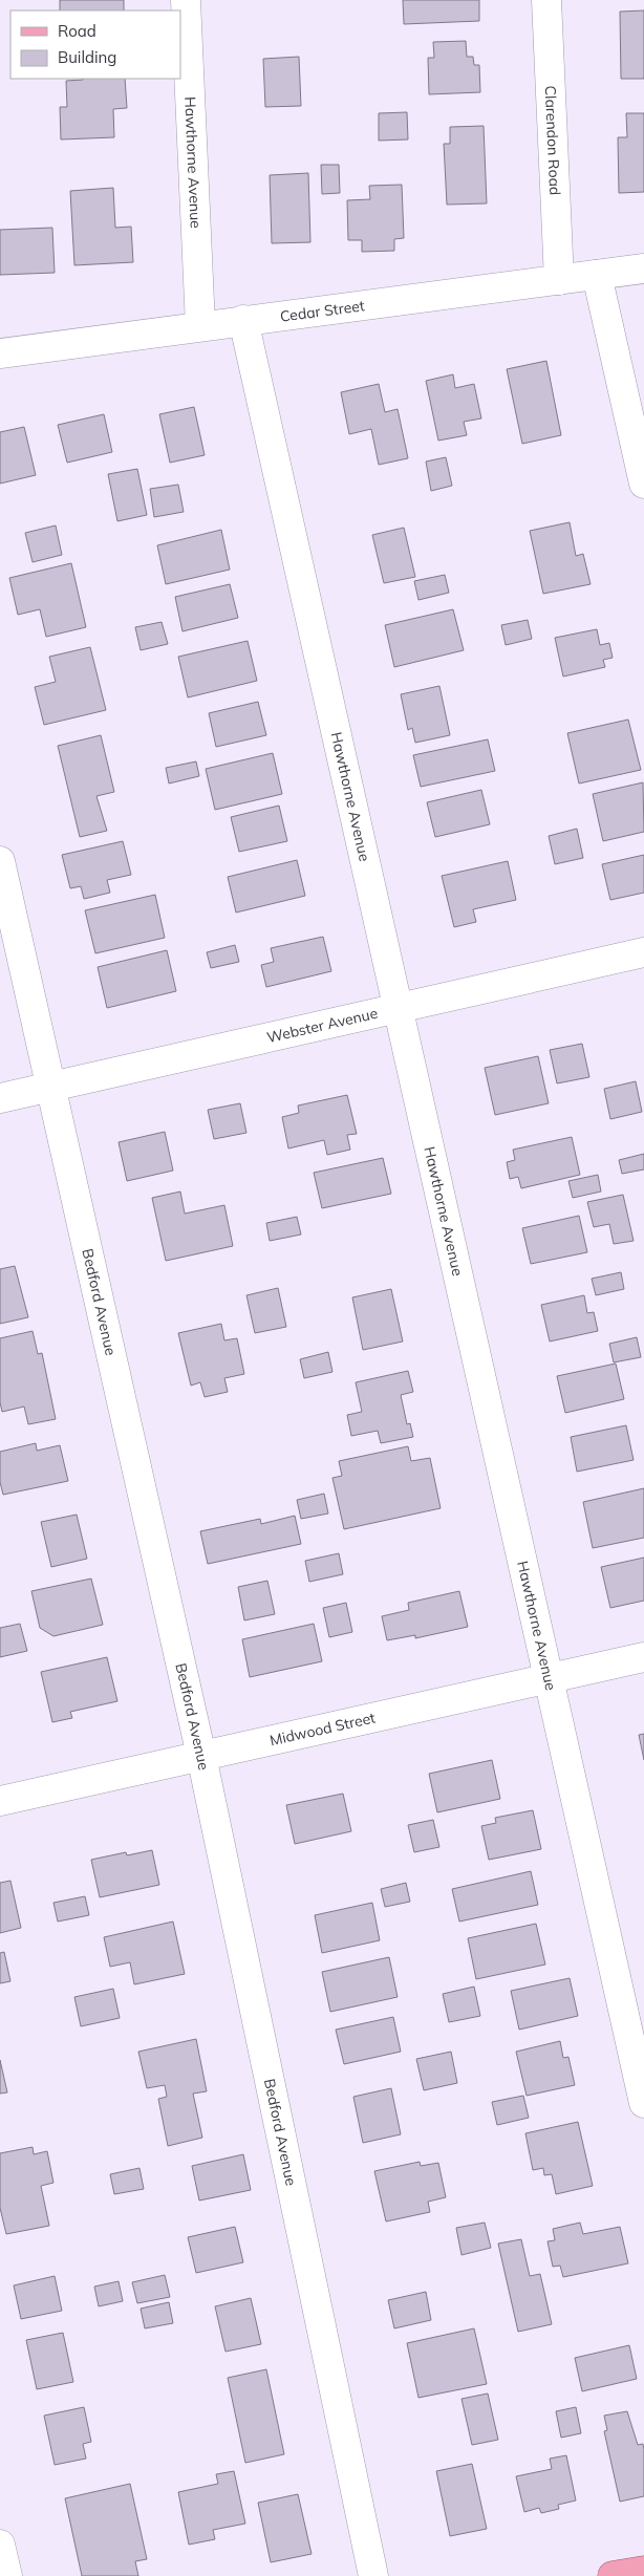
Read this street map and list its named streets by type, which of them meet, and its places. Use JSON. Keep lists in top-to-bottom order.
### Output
{
  "streets": {
    "street": [
      "Clarendon Road",
      "Hawthorne Avenue",
      "Cedar Street",
      "Webster Avenue",
      "Bedford Avenue",
      "Midwood Street"
    ]
  },
  "crossings": [
    ["Clarendon Road", "Cedar Street"],
    ["Hawthorne Avenue", "Cedar Street"],
    ["Hawthorne Avenue", "Webster Avenue"],
    ["Hawthorne Avenue", "Midwood Street"],
    ["Webster Avenue", "Bedford Avenue"],
    ["Bedford Avenue", "Midwood Street"]
  ],
  "legend": ["Road", "Building"]
}
